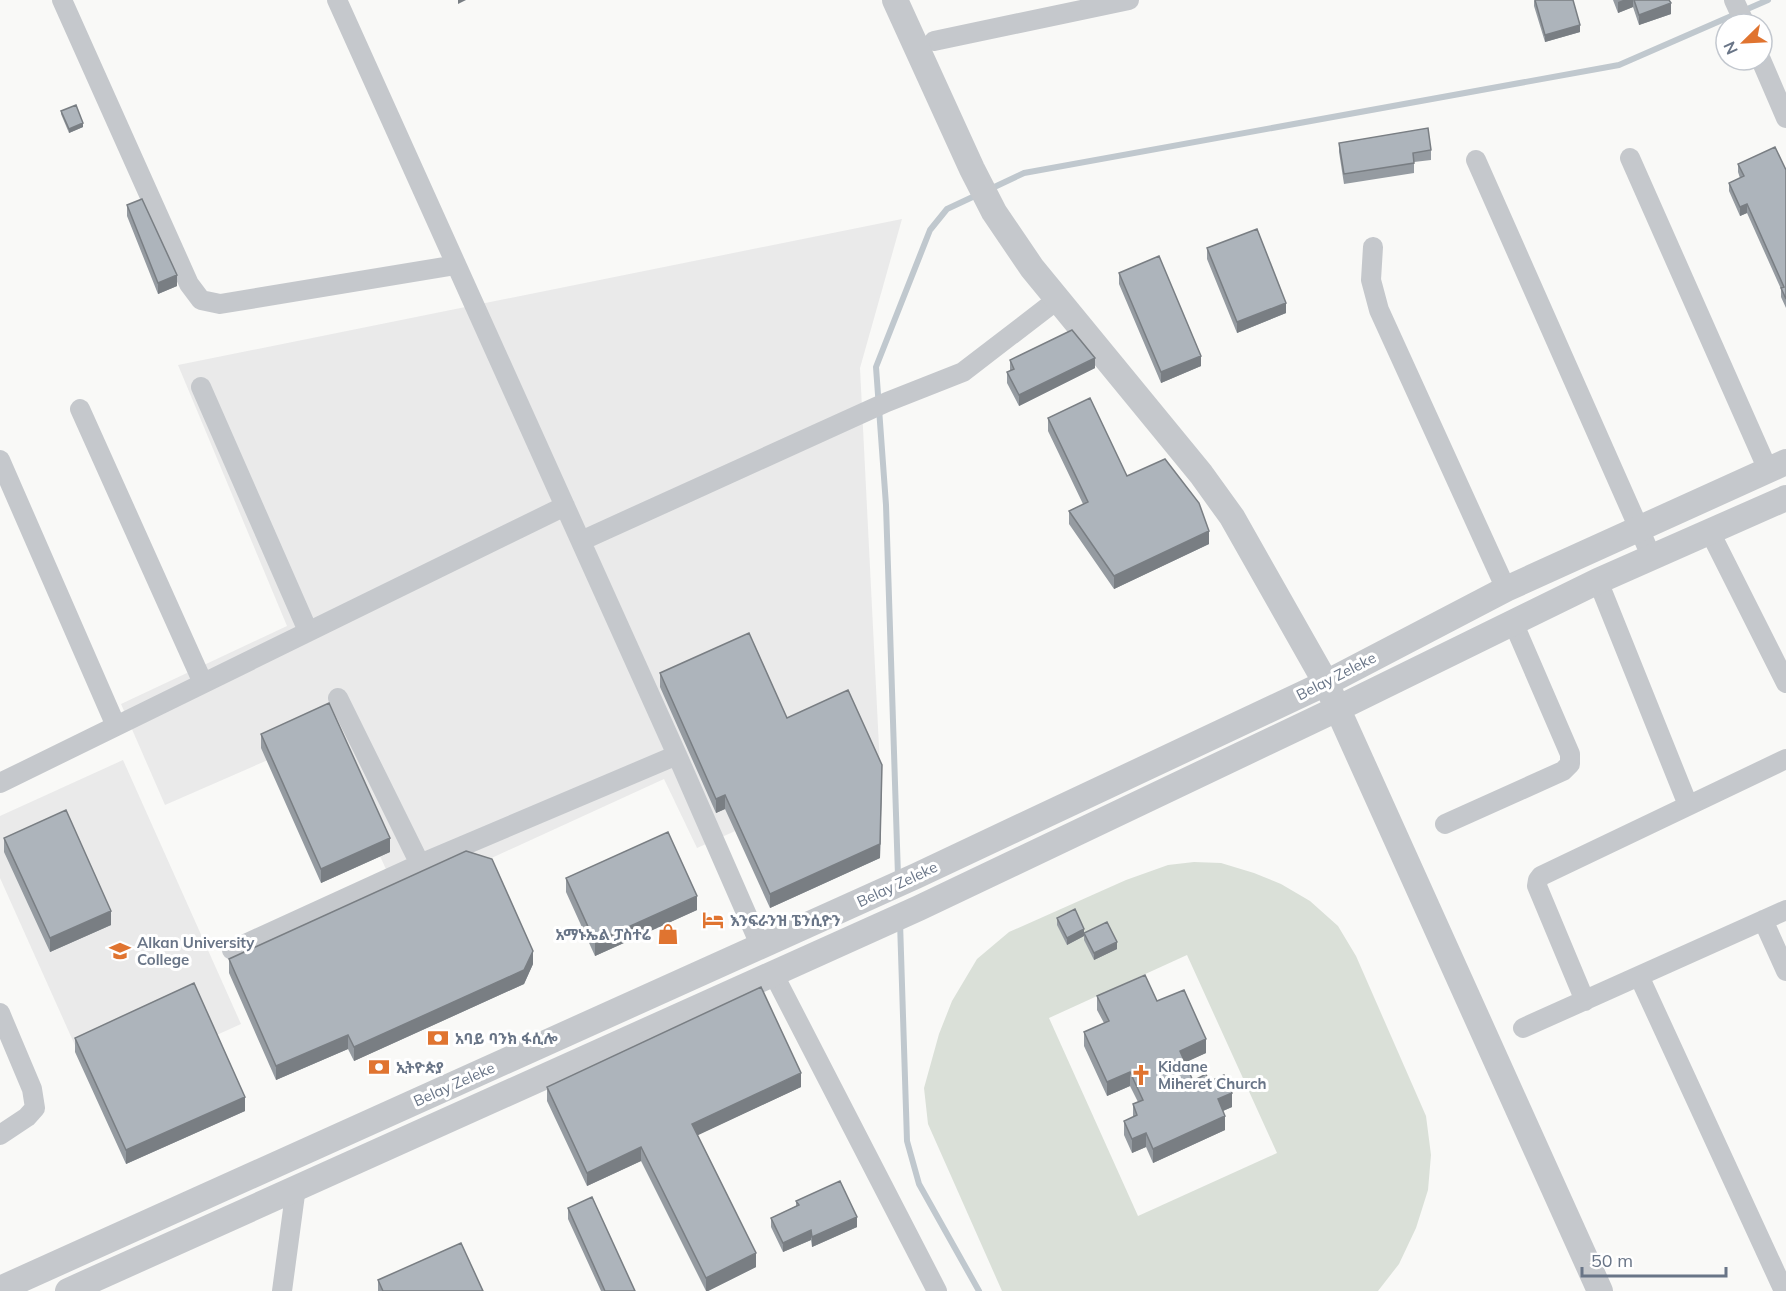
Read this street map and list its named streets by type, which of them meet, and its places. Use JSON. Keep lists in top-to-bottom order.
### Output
{
  "streets": {
    "street": ["Belay Zeleke"]
  },
  "places": {
    "hotel": ["እንፍራንዝ ፔንሲዮን"],
    "shop": ["አማኑኤል ፓስተሬ"],
    "school or university": ["Alkan University College"],
    "bank": ["አባይ ባንክ ፋሲሎ", "ኢትዮጵያ"],
    "church": ["Kidane Miheret Church"]
  },
  "scale_bar": "50 m",
  "north": "bottom left"
}
